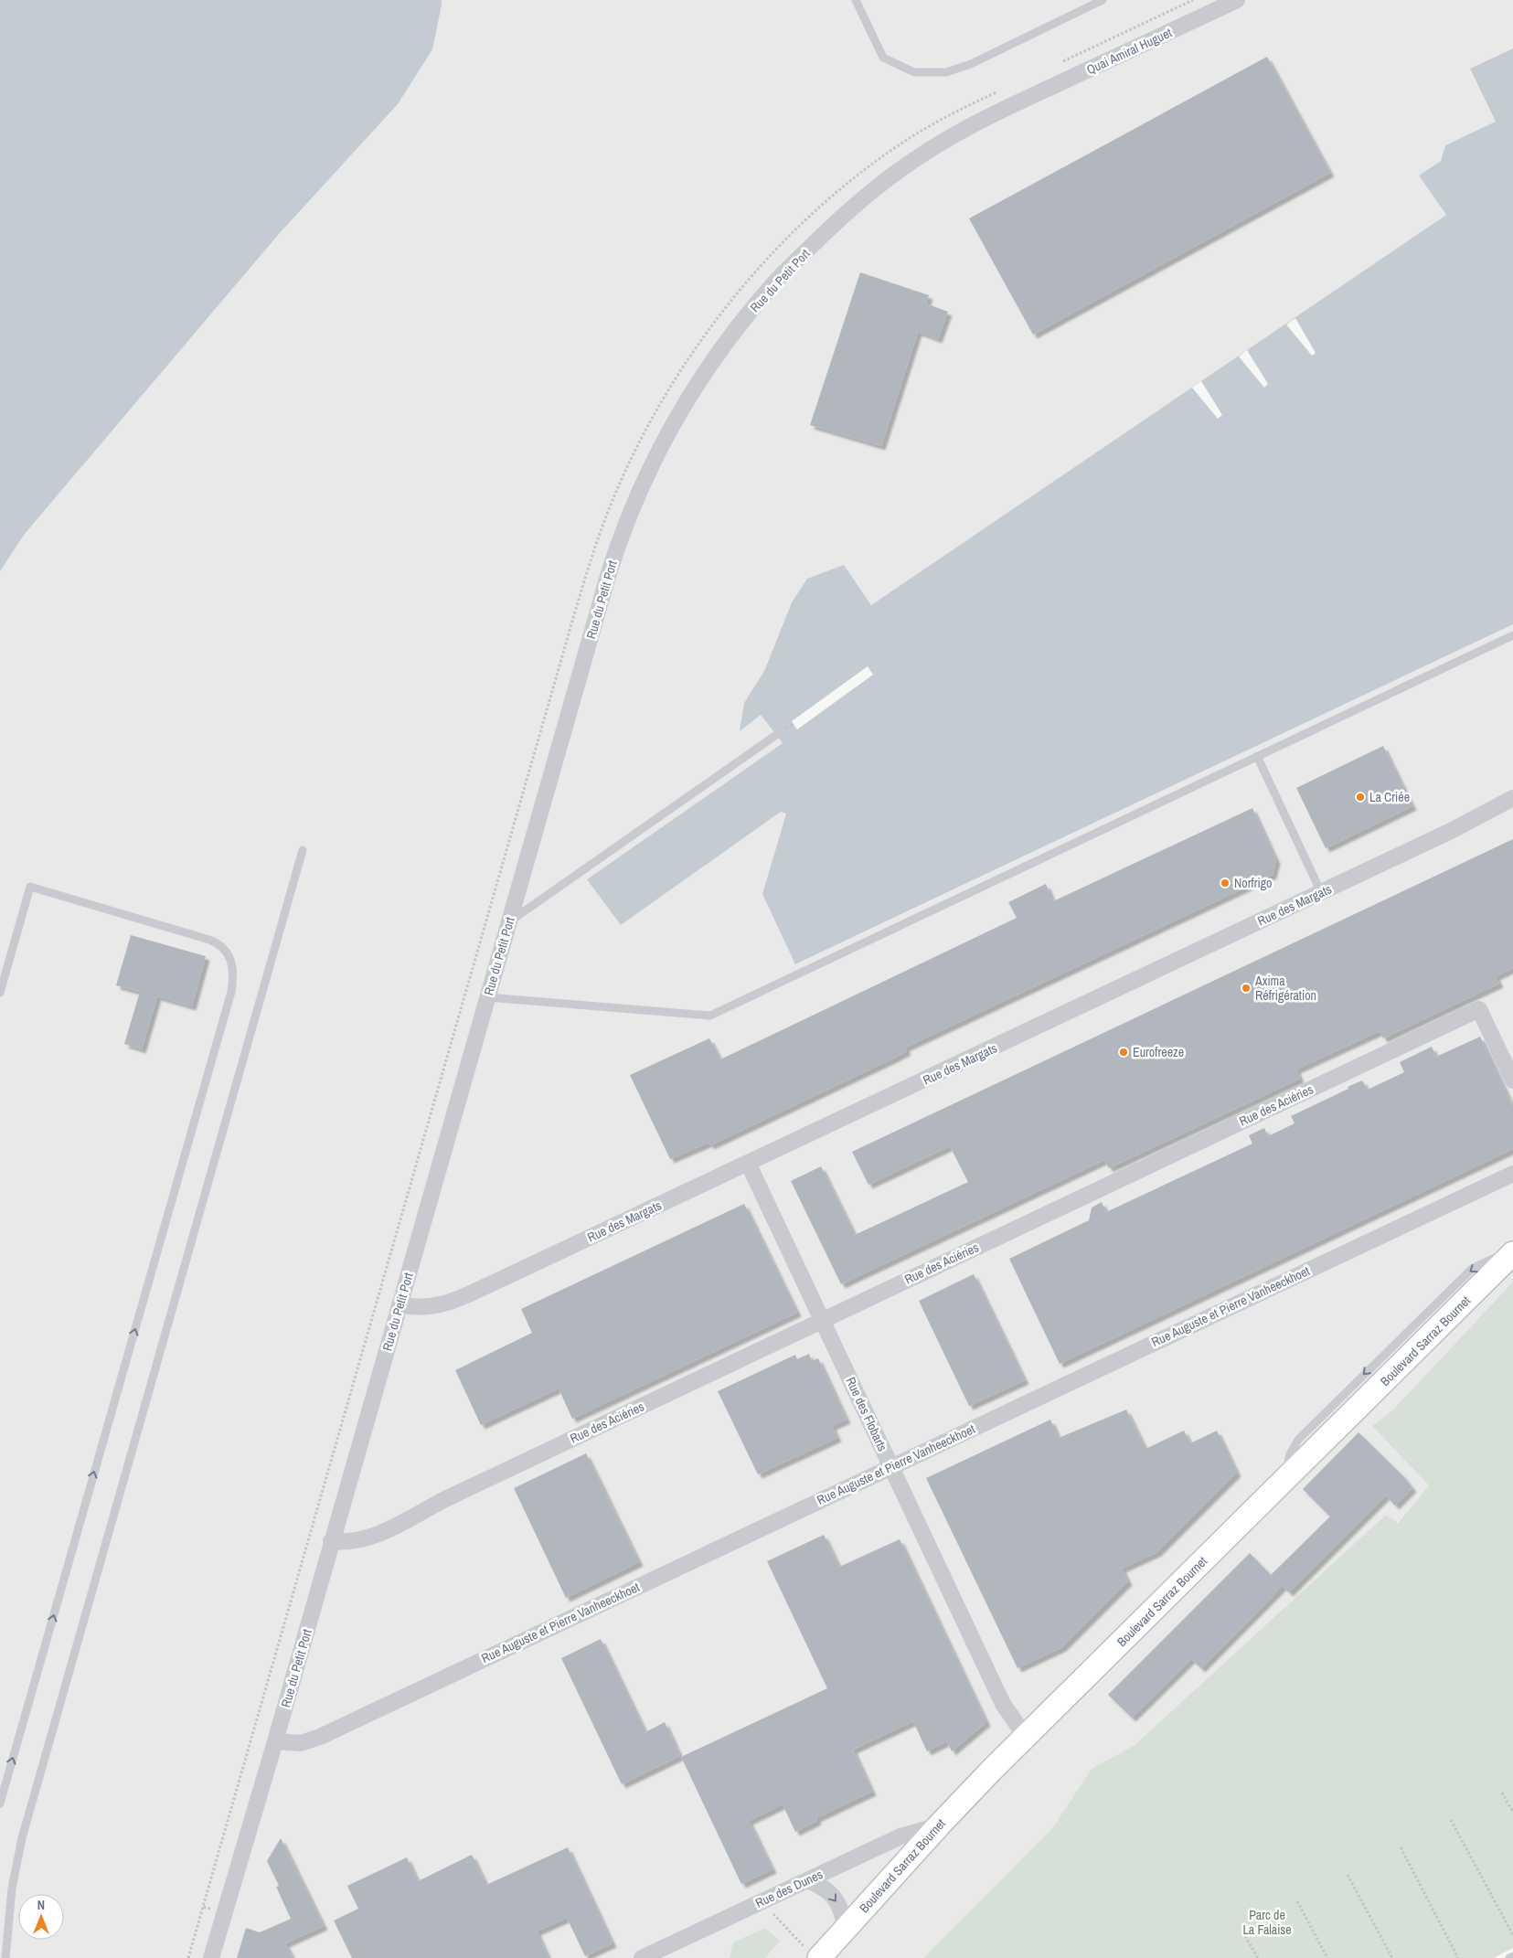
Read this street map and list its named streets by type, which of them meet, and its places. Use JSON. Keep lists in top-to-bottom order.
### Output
{
  "streets": {
    "street": [
      "Quai Amiral Huguet",
      "Rue du Petit Port",
      "Rue des Margats",
      "Rue des Aciéries",
      "Rue Auguste et Pierre Vanheeckhoet",
      "Boulevard Sarraz Bournet",
      "Rue des Flobarts",
      "Rue des Dunes"
    ]
  },
  "crossings": [
    ["Quai Amiral Huguet", "Rue du Petit Port"],
    ["Rue du Petit Port", "Rue des Margats"],
    ["Rue du Petit Port", "Rue des Aciéries"],
    ["Rue du Petit Port", "Rue Auguste et Pierre Vanheeckhoet"],
    ["Rue des Margats", "Rue des Flobarts"],
    ["Rue des Aciéries", "Rue des Flobarts"],
    ["Rue Auguste et Pierre Vanheeckhoet", "Rue des Flobarts"],
    ["Boulevard Sarraz Bournet", "Rue des Flobarts"],
    ["Boulevard Sarraz Bournet", "Rue des Dunes"]
  ],
  "parks": ["Parc de La Falaise"],
  "places": [
    "La Criée",
    "Norfrigo",
    "Axima Réfrigération",
    "Eurofreeze"
  ],
  "north": "top"
}
